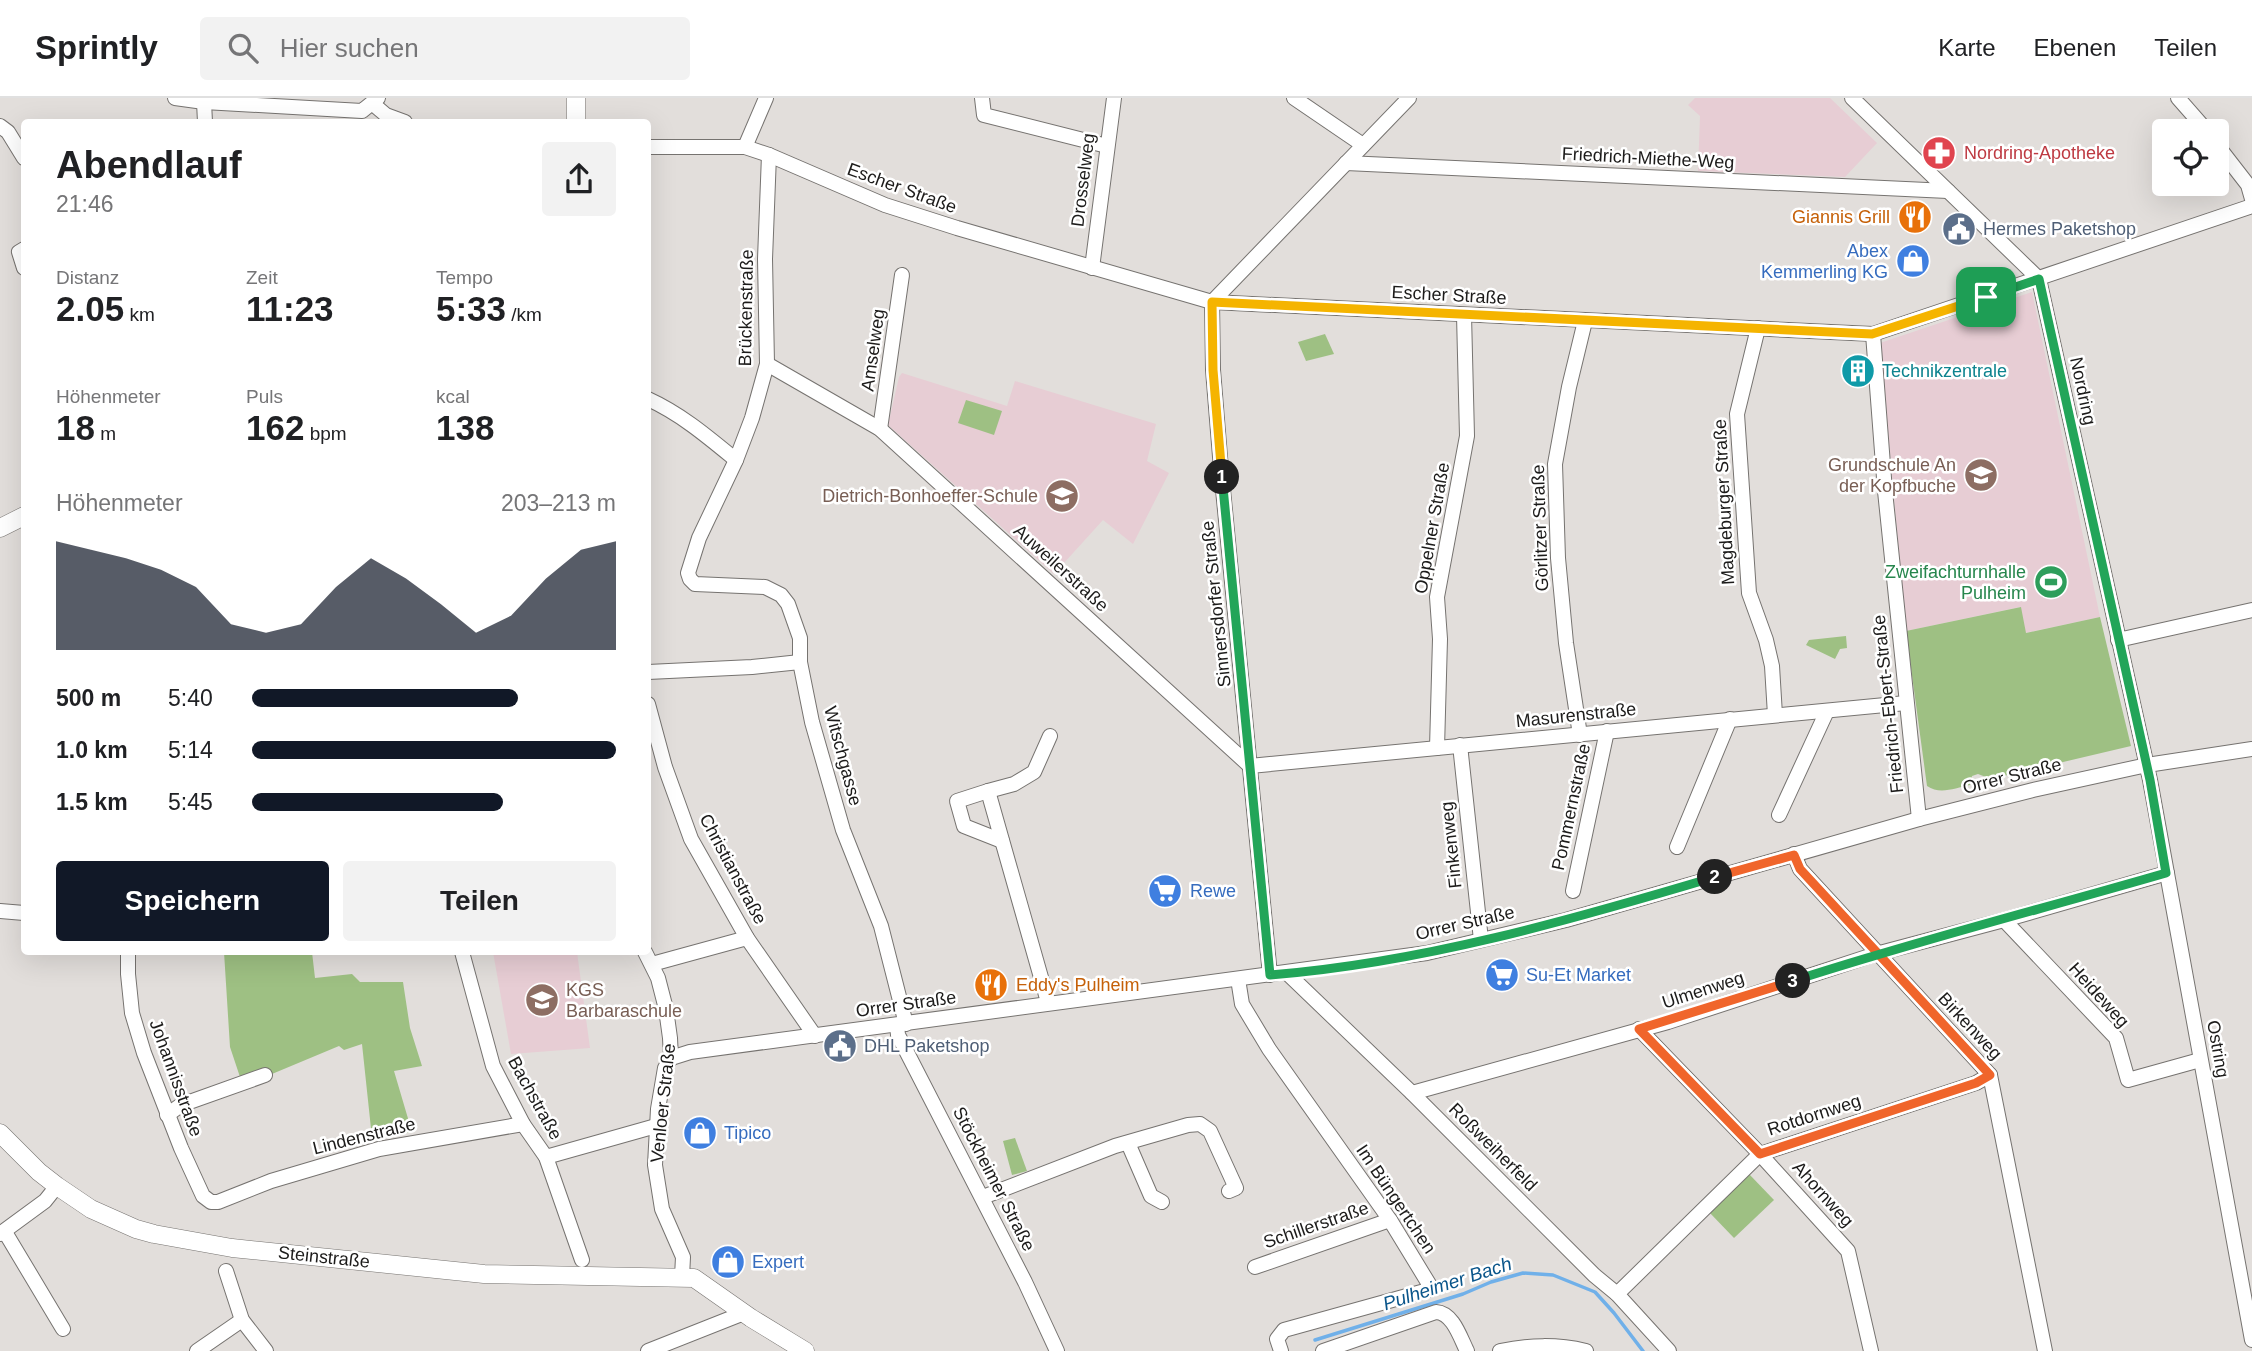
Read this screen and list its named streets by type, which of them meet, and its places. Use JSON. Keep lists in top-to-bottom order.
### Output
{
  "streets": {
    "main road": ["Steinstraße"],
    "street": [
      "Friedrich-Miethe-Weg",
      "Drosselweg",
      "Escher Straße",
      "Brückenstraße",
      "Amselweg",
      "Nordring",
      "Magdeburger Straße",
      "Oppelner Straße",
      "Görlitzer Straße",
      "Auweilerstraße",
      "Sinnersdorfer Straße",
      "Friedrich-Ebert-Straße",
      "Masurenstraße",
      "Witschgasse",
      "Orrer Straße",
      "Pommernstraße",
      "Finkenweg",
      "Christianstraße",
      "Ulmenweg",
      "Heideweg",
      "Birkenweg",
      "Ostring",
      "Johannisstraße",
      "Bachstraße",
      "Venloer Straße",
      "Rotdornweg",
      "Lindenstraße",
      "Roßweiherfeld",
      "Stöckheimer Straße",
      "Ahornweg",
      "Im Büngertchen",
      "Schillerstraße"
    ]
  },
  "crossings": [
    ["Drosselweg", "Escher Straße"],
    ["Escher Straße", "Brückenstraße"],
    ["Escher Straße", "Nordring"],
    ["Escher Straße", "Magdeburger Straße"],
    ["Escher Straße", "Oppelner Straße"],
    ["Escher Straße", "Görlitzer Straße"],
    ["Escher Straße", "Sinnersdorfer Straße"],
    ["Escher Straße", "Friedrich-Ebert-Straße"],
    ["Brückenstraße", "Auweilerstraße"],
    ["Brückenstraße", "Witschgasse"],
    ["Amselweg", "Auweilerstraße"],
    ["Nordring", "Orrer Straße"],
    ["Nordring", "Ostring"],
    ["Magdeburger Straße", "Masurenstraße"],
    ["Oppelner Straße", "Masurenstraße"],
    ["Görlitzer Straße", "Masurenstraße"],
    ["Auweilerstraße", "Sinnersdorfer Straße"],
    ["Auweilerstraße", "Masurenstraße"],
    ["Sinnersdorfer Straße", "Masurenstraße"],
    ["Sinnersdorfer Straße", "Orrer Straße"],
    ["Friedrich-Ebert-Straße", "Masurenstraße"],
    ["Friedrich-Ebert-Straße", "Orrer Straße"],
    ["Masurenstraße", "Pommernstraße"],
    ["Masurenstraße", "Finkenweg"],
    ["Witschgasse", "Orrer Straße"],
    ["Witschgasse", "Stöckheimer Straße"],
    ["Orrer Straße", "Finkenweg"],
    ["Orrer Straße", "Christianstraße"],
    ["Orrer Straße", "Birkenweg"],
    ["Orrer Straße", "Ostring"],
    ["Orrer Straße", "Venloer Straße"],
    ["Orrer Straße", "Roßweiherfeld"],
    ["Orrer Straße", "Stöckheimer Straße"],
    ["Orrer Straße", "Im Büngertchen"],
    ["Ulmenweg", "Heideweg"],
    ["Ulmenweg", "Birkenweg"],
    ["Ulmenweg", "Ostring"],
    ["Ulmenweg", "Roßweiherfeld"],
    ["Ulmenweg", "Ahornweg"],
    ["Heideweg", "Ostring"],
    ["Birkenweg", "Rotdornweg"],
    ["Johannisstraße", "Lindenstraße"],
    ["Bachstraße", "Lindenstraße"],
    ["Venloer Straße", "Steinstraße"],
    ["Rotdornweg", "Roßweiherfeld"],
    ["Rotdornweg", "Ahornweg"],
    ["Im Büngertchen", "Schillerstraße"]
  ],
  "water": ["Pulheimer Bach"],
  "places": {
    "pharmacy": ["Nordring-Apotheke"],
    "restaurant": ["Giannis Grill", "Eddy's Pulheim"],
    "public building": ["Hermes Paketshop", "DHL Paketshop"],
    "shop": ["Abex Kemmerling KG", "Tipico", "Expert"],
    "building": ["Technikzentrale"],
    "school or university": ["Grundschule An der Kopfbuche", "Dietrich-Bonhoeffer-Schule", "KGS Barbaraschule"],
    "sports": ["Zweifachturnhalle Pulheim"],
    "supermarket": ["Rewe", "Su-Et Market"]
  },
  "page": {
    "header": "Sprintly",
    "search": "Hier suchen",
    "nav": ["Karte", "Ebenen", "Teilen"],
    "heading": ["Abendlauf", "21:46"],
    "stats": [
      ["Distanz", "2.05 km"],
      ["Zeit", "11:23"],
      ["Tempo", "5:33 /km"],
      ["Höhenmeter", "18 m"],
      ["Puls", "162 bpm"],
      ["kcal", "138"]
    ],
    "pins": ["1", "2", "3"],
    "chart": ["Höhenmeter", "203–213 m"],
    "list": [
      {
        "name": "500 m",
        "note": "5:40"
      },
      {
        "name": "1.0 km",
        "note": "5:14"
      },
      {
        "name": "1.5 km",
        "note": "5:45"
      }
    ],
    "buttons": ["Speichern", "Teilen"]
  }
}
